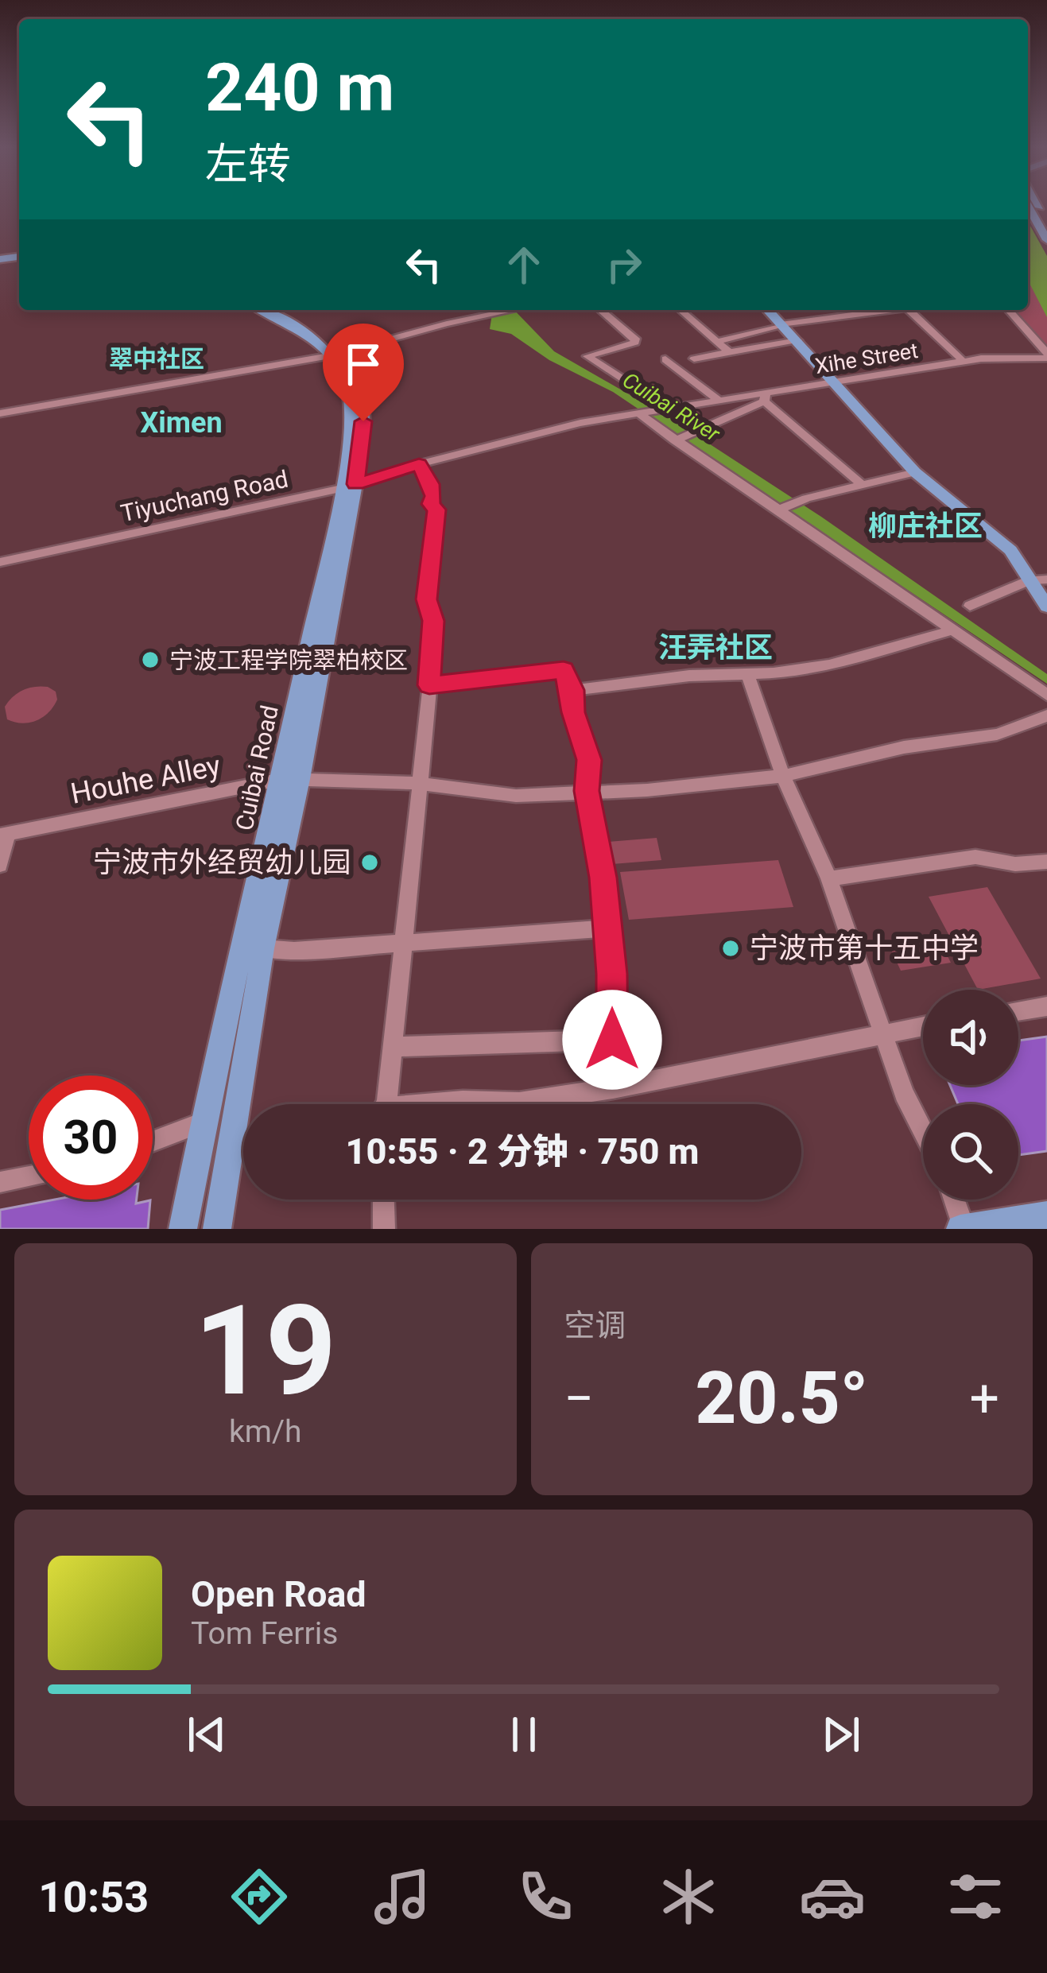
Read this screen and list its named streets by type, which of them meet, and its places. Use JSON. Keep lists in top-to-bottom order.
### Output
{
  "streets": {
    "main road": ["Cuibai Road"],
    "street": ["Xihe Street", "Tiyuchang Road", "Houhe Alley"]
  },
  "crossings": [
    ["Xihe Street", "Tiyuchang Road"],
    ["Tiyuchang Road", "Cuibai Road"],
    ["Cuibai Road", "Houhe Alley"]
  ],
  "districts": [
    "翠中社区",
    "Ximen",
    "柳庄社区",
    "汪弄社区"
  ],
  "water": ["Cuibai River"],
  "places": ["宁波工程学院翠柏校区", "宁波市外经贸幼儿园", "宁波市第十五中学"],
  "page": {
    "turn": ["240 m", "左转"],
    "limit": "30",
    "trip": "10:55 · 2 分钟 · 750 m",
    "tile": [
      ["19", "km/h"],
      "空调"
    ],
    "heat": ["−", "20.5°", "+"],
    "song": ["Open Road", "Tom Ferris"],
    "tabs": "10:53"
  }
}
